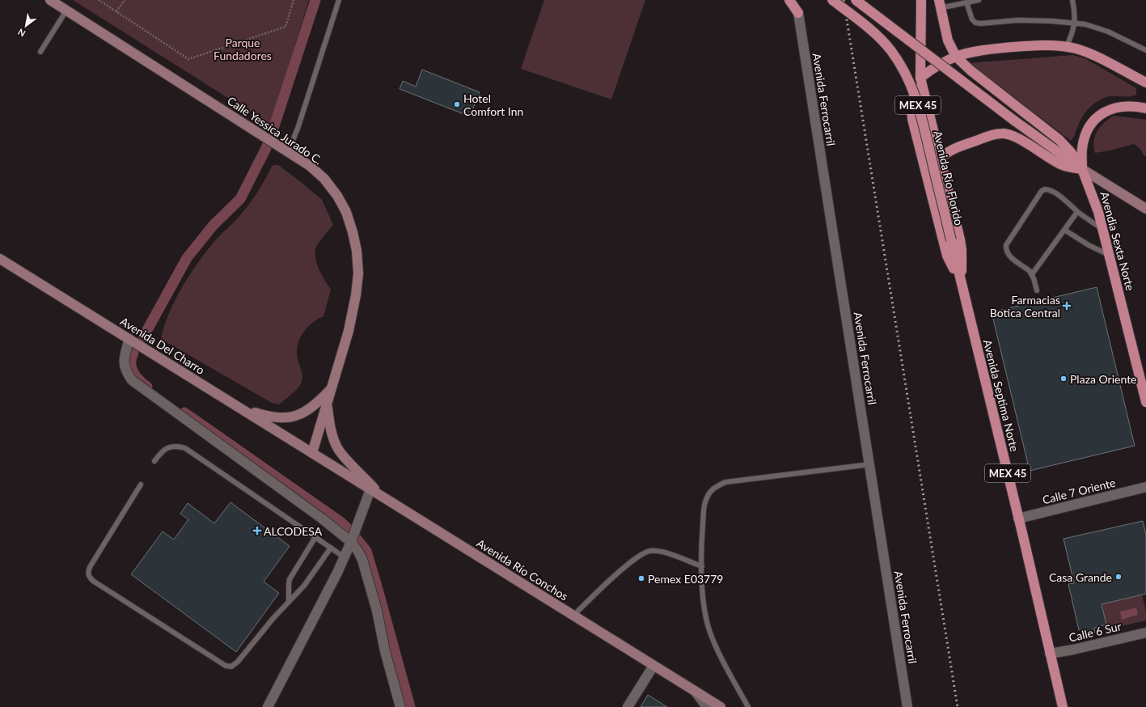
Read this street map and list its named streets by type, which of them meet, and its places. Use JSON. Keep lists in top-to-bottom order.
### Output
{
  "streets": {
    "main road": [
      "MEX 45",
      "Calle Yessica Jurado C.",
      "Avenida Río Florido",
      "Avendia Sexta Norte",
      "Avenida Del Charro",
      "Avenida Septima Norte",
      "Avenida Río Conchos"
    ],
    "street": ["Avenida Ferrocarril", "Calle 7 Oriente", "Calle 6 Sur"]
  },
  "crossings": [
    ["Calle Yessica Jurado C.", "Avenida Del Charro"],
    ["Calle Yessica Jurado C.", "Avenida Río Conchos"],
    ["Avenida Río Florido", "Avenida Septima Norte"],
    ["Avenida Del Charro", "Avenida Río Conchos"],
    ["Avenida Septima Norte", "Calle 7 Oriente"],
    ["Avenida Septima Norte", "Calle 6 Sur"]
  ],
  "parks": ["Parque Fundadores"],
  "places": {
    "other": [
      "Hotel Comfort Inn",
      "Plaza Oriente",
      "Casa Grande",
      "Pemex E03779"
    ],
    "health": ["Farmacias Botica Central", "ALCODESA"]
  },
  "north": "bottom left"
}
